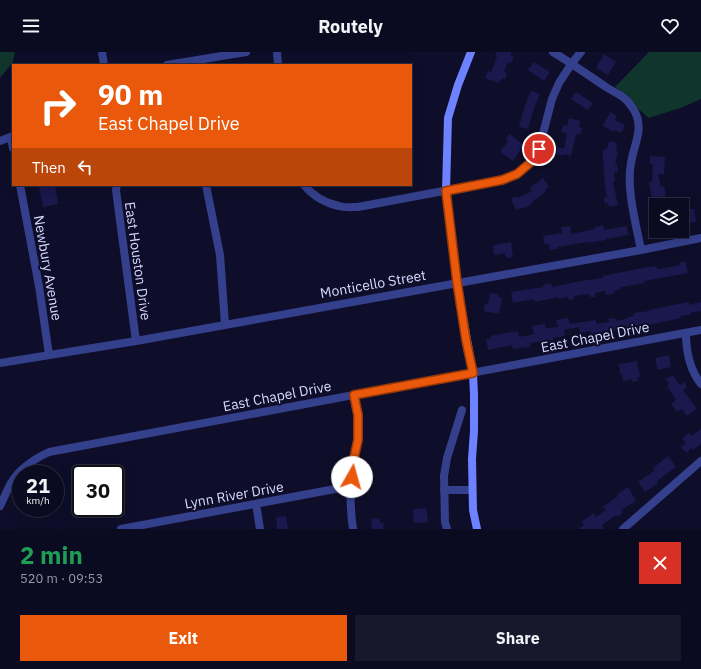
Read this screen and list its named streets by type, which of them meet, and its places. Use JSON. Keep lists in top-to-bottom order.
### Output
{
  "streets": {
    "street": [
      "East Houston Drive",
      "Newbury Avenue",
      "Monticello Street",
      "East Chapel Drive",
      "Lynn River Drive"
    ]
  },
  "crossings": [
    ["East Houston Drive", "Monticello Street"],
    ["Newbury Avenue", "Monticello Street"]
  ],
  "page": {
    "header": "Routely",
    "turn": ["90 m", "East Chapel Drive"],
    "then": "Then",
    "speed": "21 km/h",
    "limit": "30",
    "heading": ["2 min", "520 m · 09:53"],
    "buttons": ["Exit", "Share"]
  }
}
